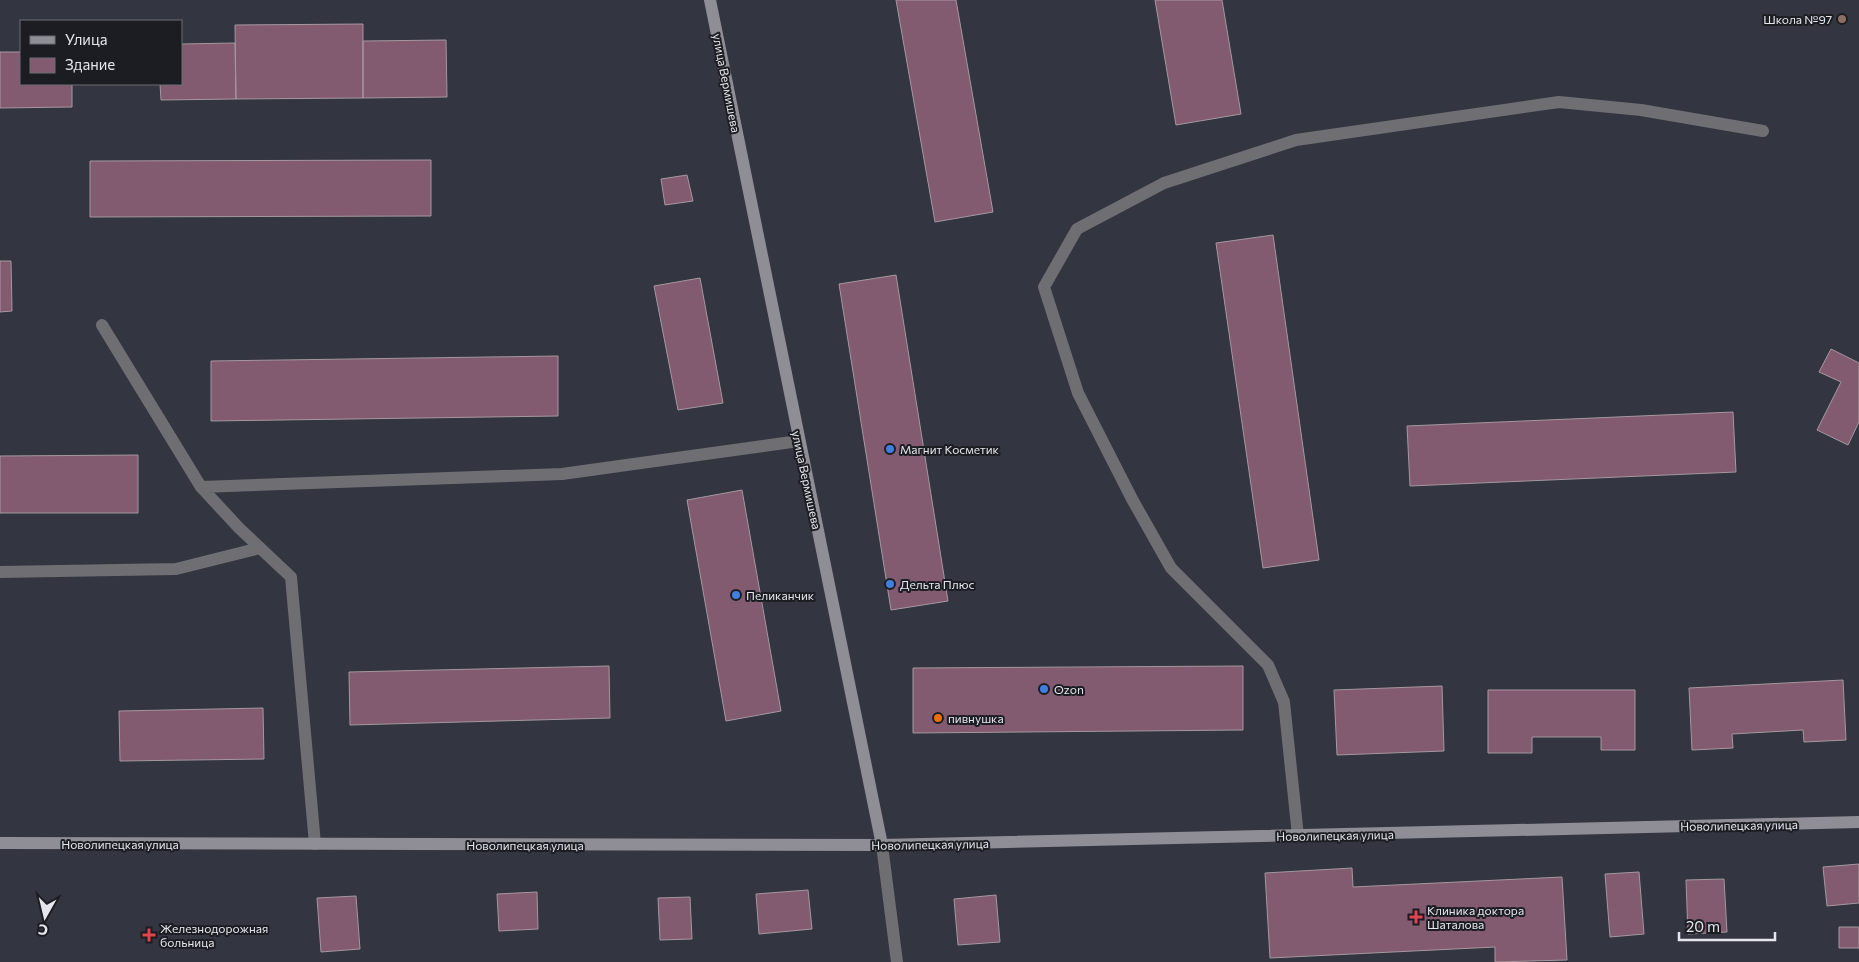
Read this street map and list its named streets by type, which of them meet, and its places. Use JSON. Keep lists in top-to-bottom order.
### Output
{
  "streets": {
    "street": ["улица Вермишева", "Новолипецкая улица"]
  },
  "crossings": [
    ["улица Вермишева", "Новолипецкая улица"]
  ],
  "places": {
    "other": [
      "Школа №97",
      "Магнит Косметик",
      "Дельта Плюс",
      "Пеликанчик",
      "Ozon",
      "пивнушка"
    ],
    "health": ["Клиника доктора Шаталова", "Железнодорожная больница"]
  },
  "legend": ["Улица", "Здание"],
  "scale_bar": "20 m",
  "north": "bottom"
}
